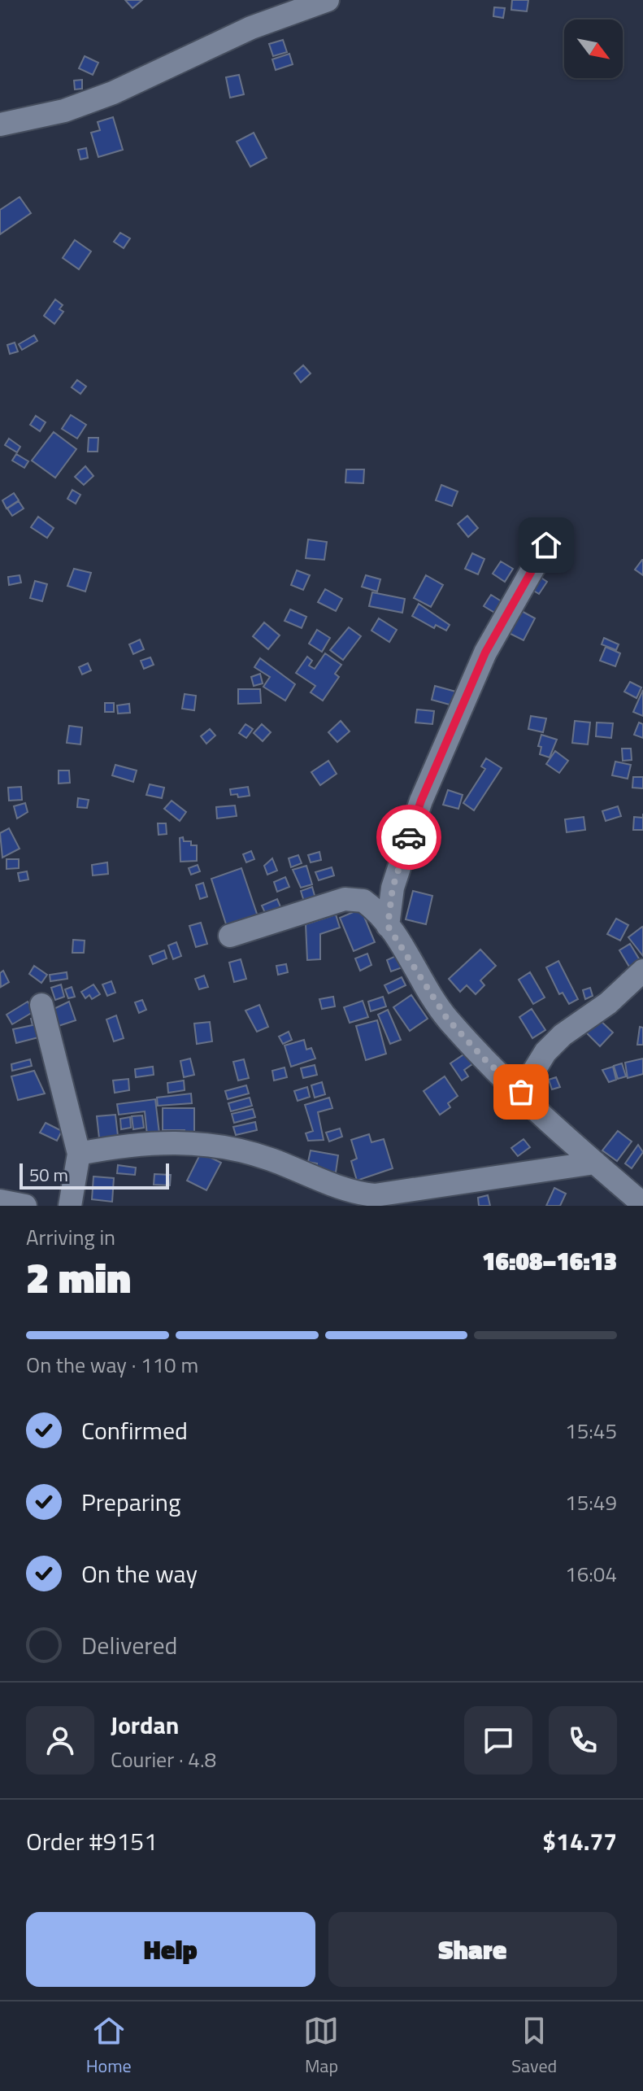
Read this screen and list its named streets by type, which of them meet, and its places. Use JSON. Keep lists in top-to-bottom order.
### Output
{
  "scale_bar": "50 m",
  "north": "bottom right",
  "page": {
    "scale": "50 m",
    "heading": ["2 min", "Arriving in", "16:08–16:13"],
    "panel": [
      "Jordan",
      "Courier · 4.8",
      "Order #9151",
      "$14.77"
    ],
    "bar": "On the way · 110 m",
    "list": [
      ["Confirmed", "15:45"],
      ["Preparing", "15:49"],
      ["On the way", "16:04"],
      "Delivered"
    ],
    "buttons": ["Help", "Share"],
    "tabs": ["Home", "Map", "Saved"]
  }
}
